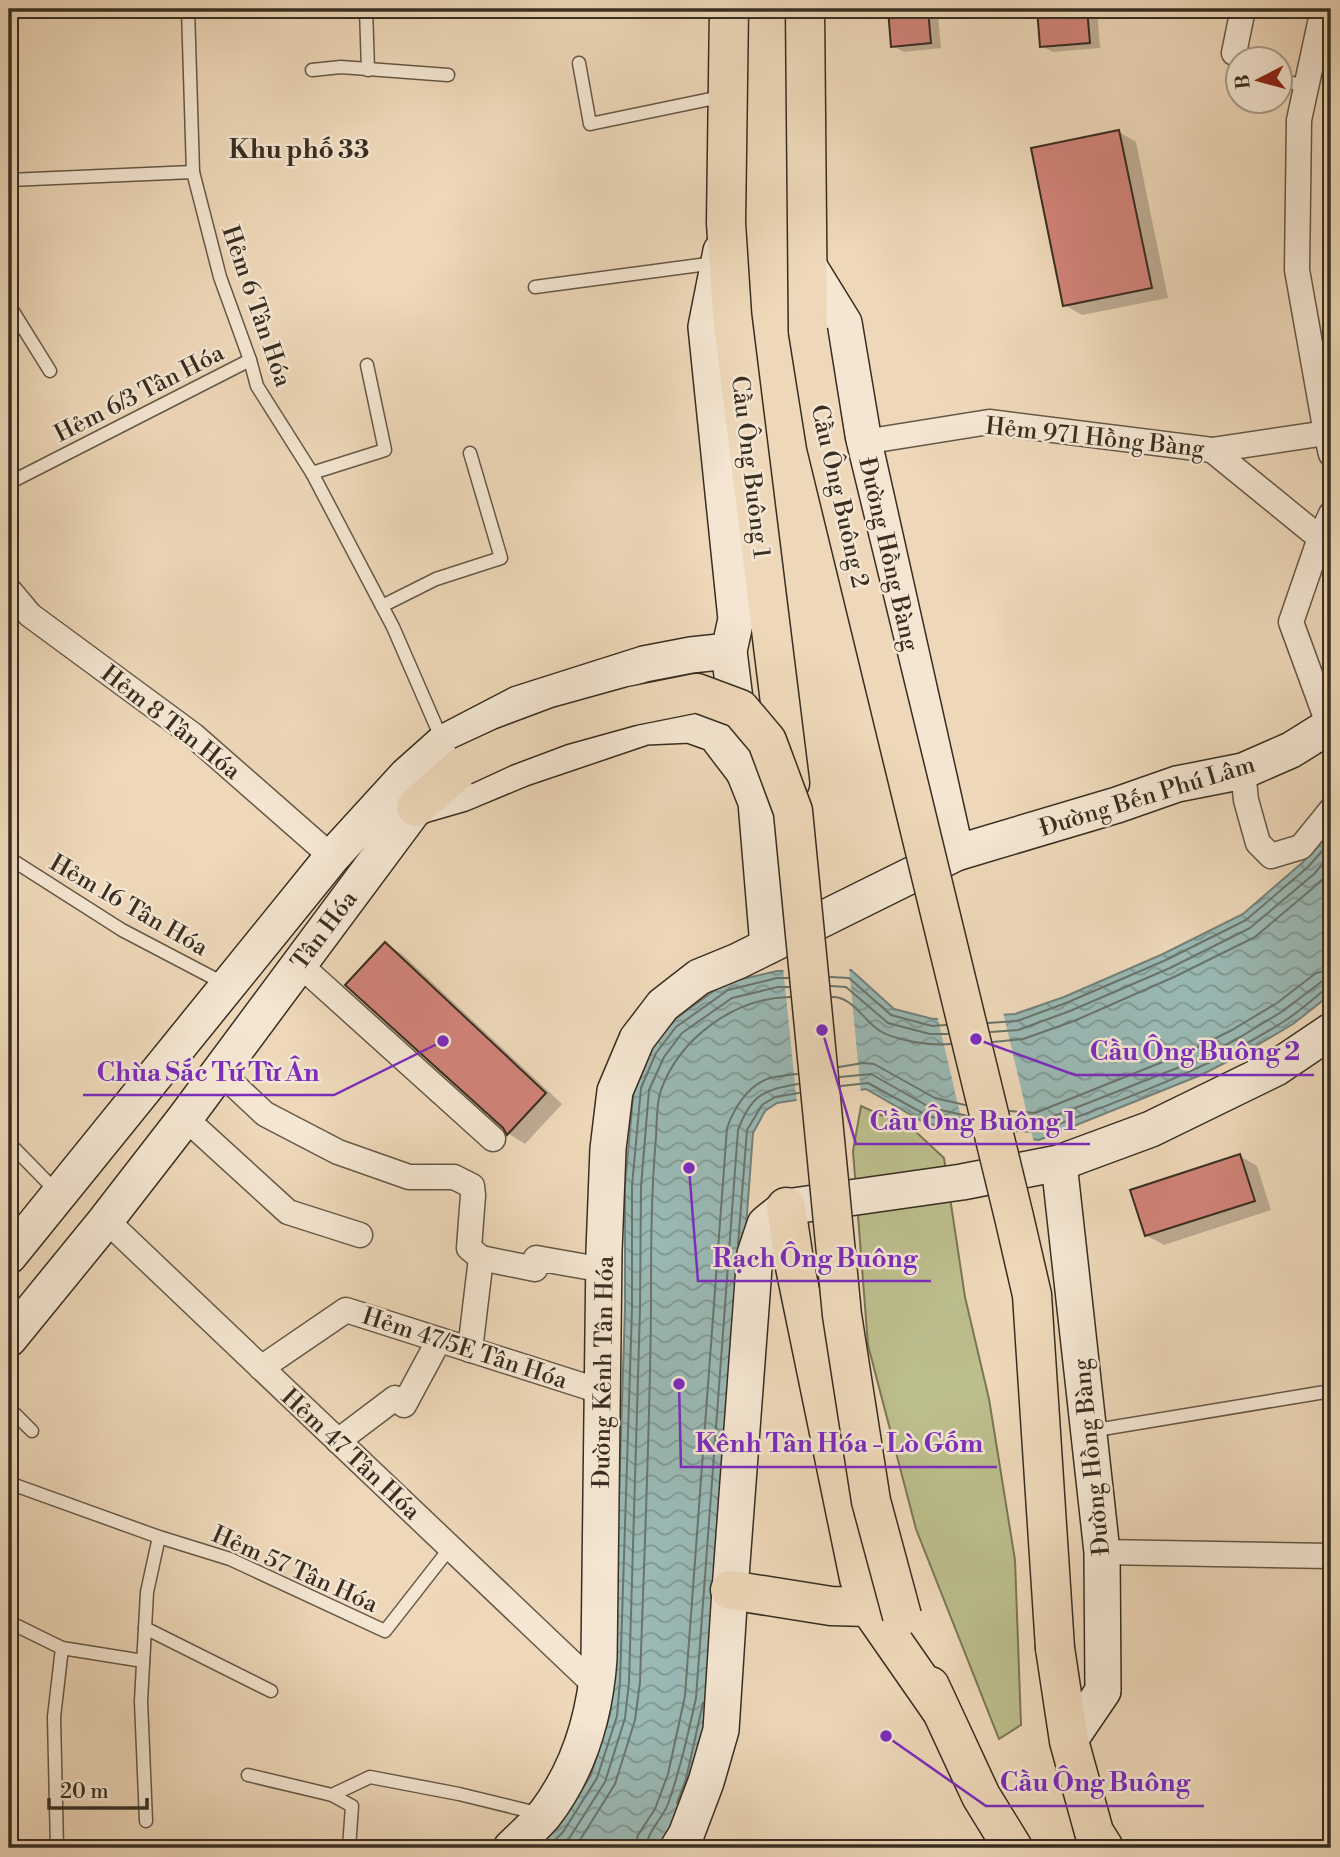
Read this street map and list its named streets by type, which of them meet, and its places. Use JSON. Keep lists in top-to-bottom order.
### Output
{
  "streets": {
    "main road": ["Cầu Ông Buông 1", "Cầu Ông Buông 2"],
    "street": [
      "Hẻm 971 Hồng Bàng",
      "Đường Hồng Bàng",
      "Hẻm 8 Tân Hóa",
      "Đường Bến Phú Lâm",
      "Tân Hóa",
      "Hẻm 47/5E Tân Hóa",
      "Đường Kênh Tân Hóa",
      "Hẻm 47 Tân Hóa"
    ],
    "lane": [
      "Hẻm 6 Tân Hóa",
      "Hẻm 6/3 Tân Hóa",
      "Hẻm 16 Tân Hóa",
      "Hẻm 57 Tân Hóa"
    ]
  },
  "crossings": [
    ["Hẻm 6 Tân Hóa", "Hẻm 6/3 Tân Hóa"],
    ["Hẻm 6 Tân Hóa", "Tân Hóa"],
    ["Hẻm 971 Hồng Bàng", "Đường Hồng Bàng"],
    ["Cầu Ông Buông 2", "Đường Hồng Bàng"],
    ["Đường Hồng Bàng", "Đường Bến Phú Lâm"],
    ["Hẻm 8 Tân Hóa", "Tân Hóa"],
    ["Đường Bến Phú Lâm", "Đường Kênh Tân Hóa"],
    ["Hẻm 16 Tân Hóa", "Tân Hóa"],
    ["Tân Hóa", "Hẻm 47 Tân Hóa"],
    ["Hẻm 47/5E Tân Hóa", "Đường Kênh Tân Hóa"],
    ["Hẻm 47/5E Tân Hóa", "Hẻm 47 Tân Hóa"],
    ["Đường Kênh Tân Hóa", "Hẻm 47 Tân Hóa"],
    ["Hẻm 47 Tân Hóa", "Hẻm 57 Tân Hóa"]
  ],
  "districts": ["Khu phố 33"],
  "places": [
    "Cầu Ông Buông 1",
    "Cầu Ông Buông 2",
    "Chùa Sắc Tứ Từ Ân",
    "Rạch Ông Buông",
    "Kênh Tân Hóa - Lò Gốm",
    "Cầu Ông Buông"
  ],
  "scale_bar": "20 m",
  "north": "left"
}
